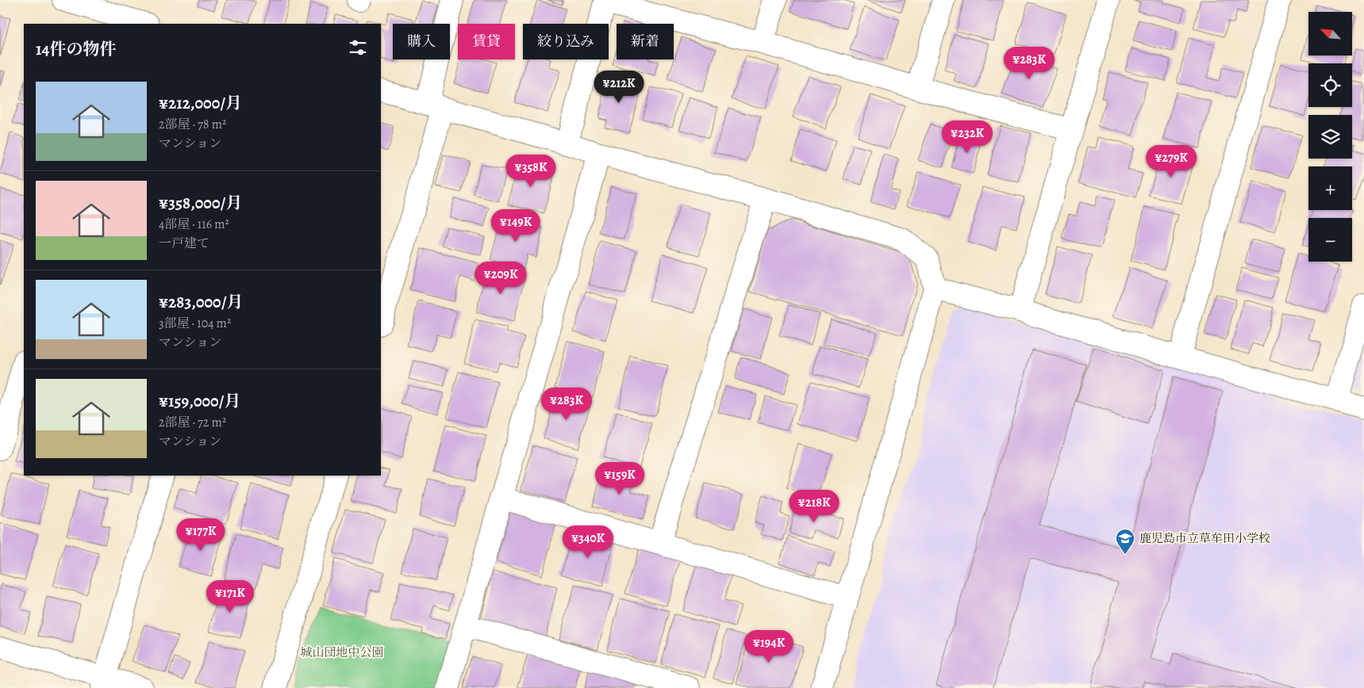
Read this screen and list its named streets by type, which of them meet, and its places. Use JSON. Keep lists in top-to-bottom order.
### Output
{
  "parks": ["城山団地中公園"],
  "places": {
    "school or university": ["鹿児島市立草牟田小学校"]
  },
  "north": "top left",
  "page": {
    "map_buttons": ["+", "−"],
    "chip": [
      "購入",
      "賃貸",
      "絞り込み",
      "新着"
    ],
    "heading": "14件の物件",
    "price": [
      "¥283K",
      "¥212K",
      "¥232K",
      "¥279K",
      "¥358K",
      "¥149K",
      "¥209K",
      "¥283K",
      "¥159K",
      "¥218K",
      "¥177K",
      "¥340K",
      "¥171K",
      "¥194K"
    ],
    "list": [
      {
        "name": "¥212,000/月",
        "note": "2部屋 · 78 m² · マンション"
      },
      {
        "name": "¥358,000/月",
        "note": "4部屋 · 116 m² · 一戸建て"
      },
      {
        "name": "¥283,000/月",
        "note": "3部屋 · 104 m² · マンション"
      },
      {
        "name": "¥159,000/月",
        "note": "2部屋 · 72 m² · マンション"
      }
    ]
  }
}
